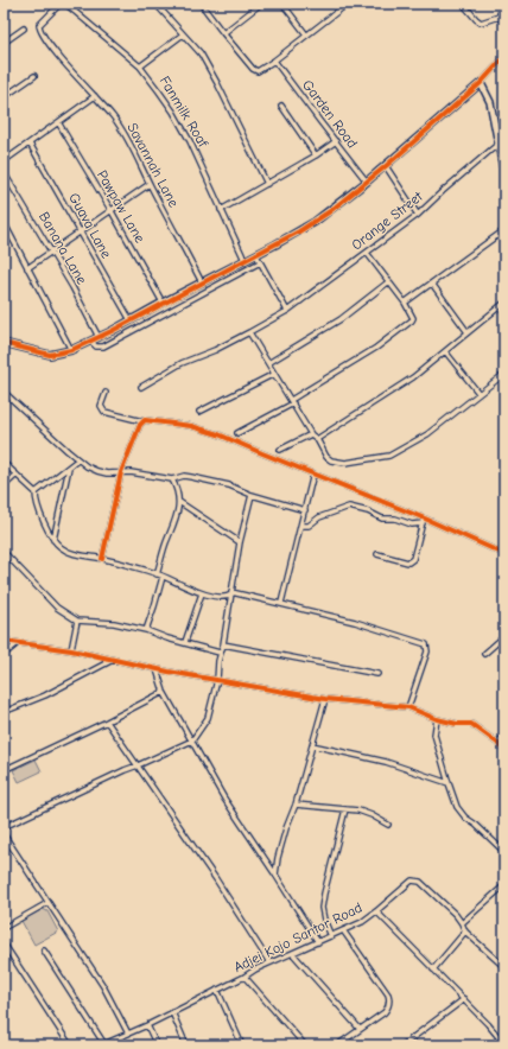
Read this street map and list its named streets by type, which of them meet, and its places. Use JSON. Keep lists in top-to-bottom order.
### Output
{
  "streets": {
    "street": [
      "Fanmilk Roaf",
      "Garden Road",
      "Savannah Lane",
      "Pawpaw Lane",
      "Orange Street",
      "Guava Lane",
      "Banana Lane",
      "Adjei Kojo Santor Road"
    ]
  }
}
